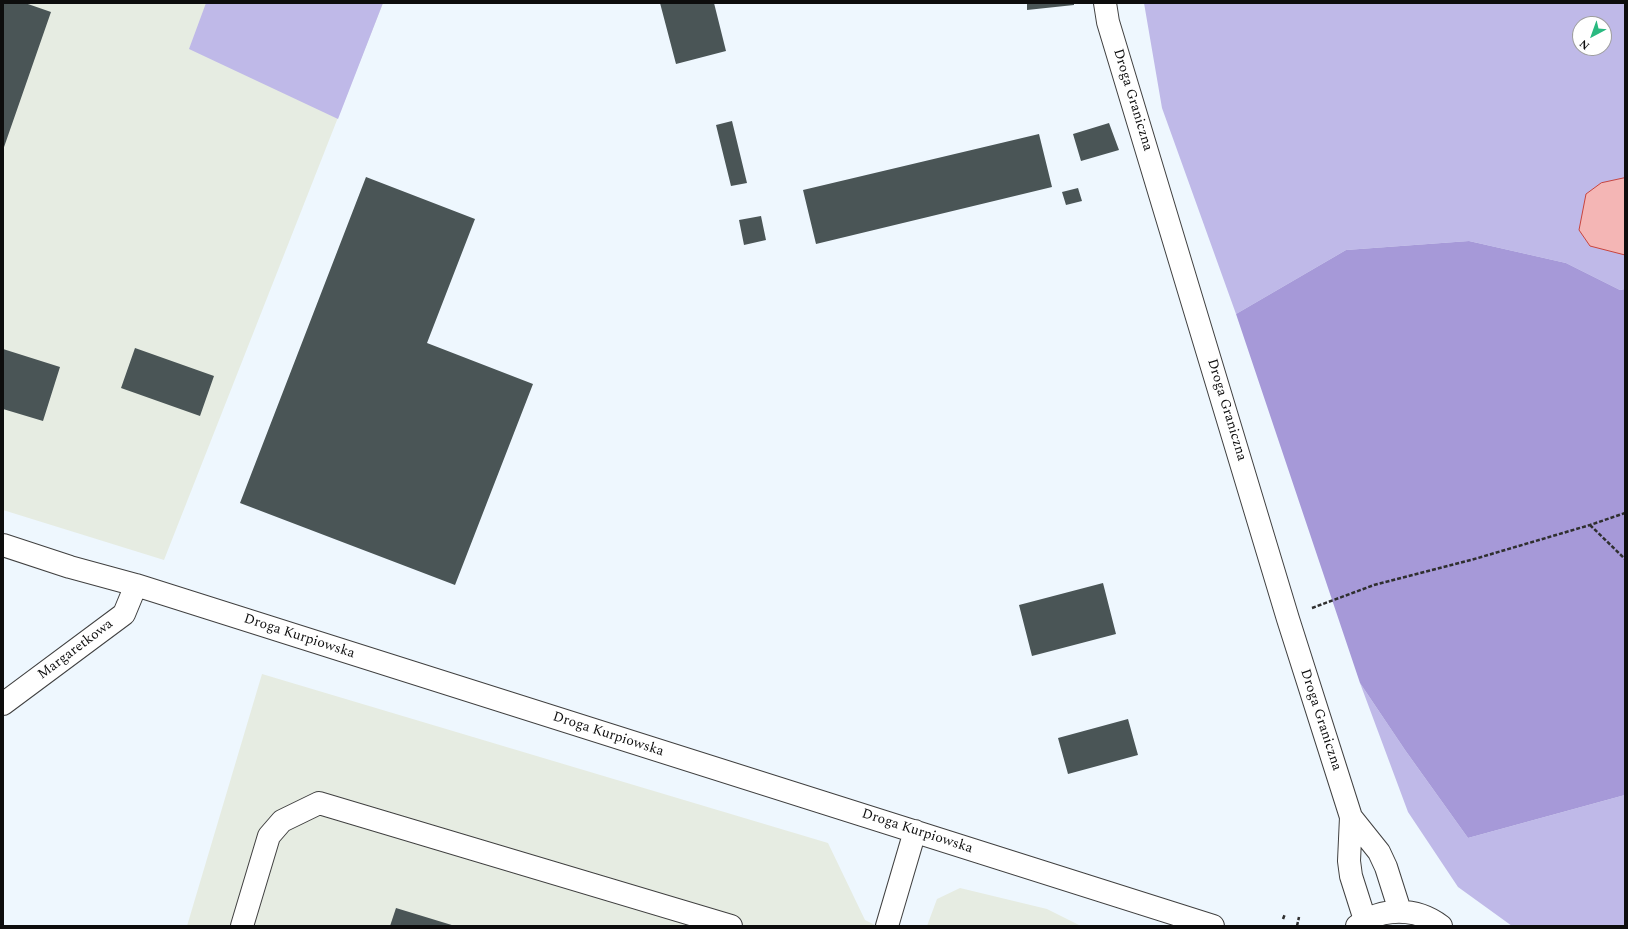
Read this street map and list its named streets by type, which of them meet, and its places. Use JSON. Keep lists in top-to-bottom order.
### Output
{
  "streets": {
    "street": ["Droga Graniczna", "Droga Kurpiowska", "Margaretkowa"]
  },
  "crossings": [
    ["Droga Kurpiowska", "Margaretkowa"]
  ],
  "north": "bottom left"
}
